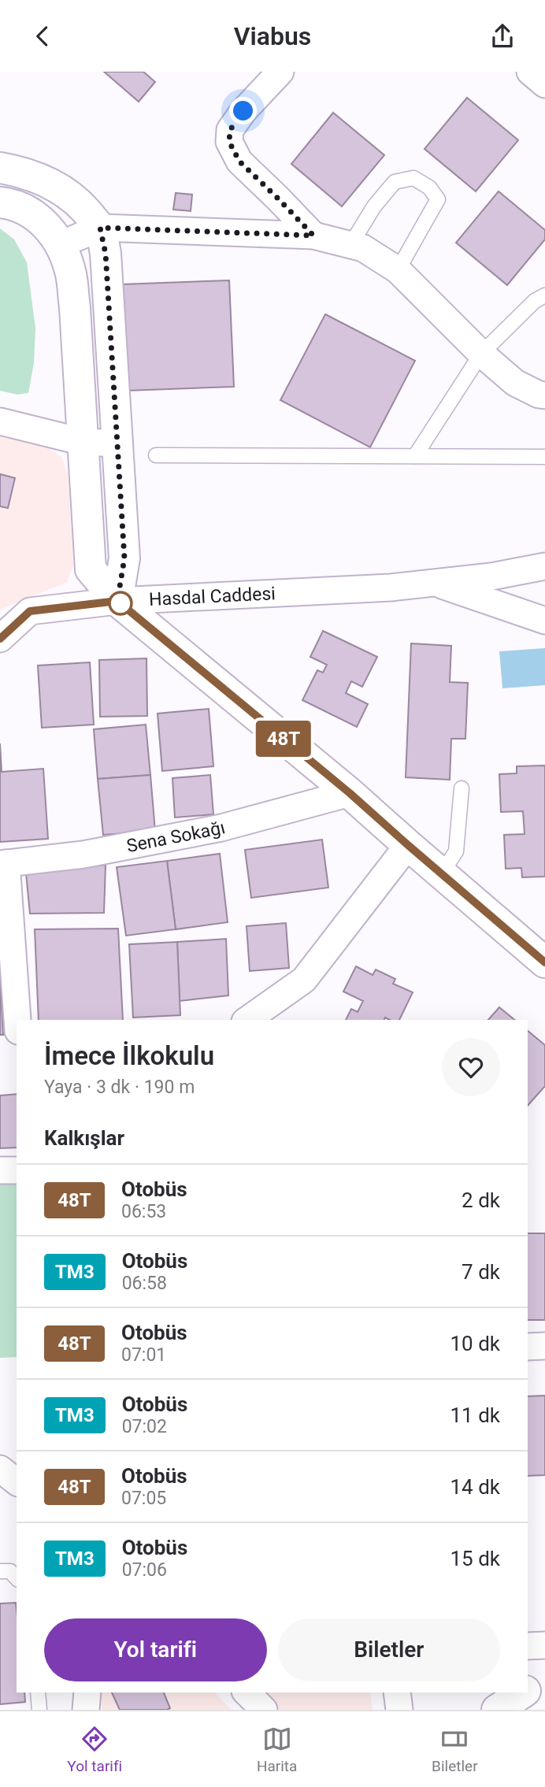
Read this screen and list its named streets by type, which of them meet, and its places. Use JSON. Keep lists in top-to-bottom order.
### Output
{
  "streets": {
    "street": ["Hasdal Caddesi", "Sena Sokağı"]
  },
  "lines": ["bus line 48T"],
  "page": {
    "header": "Viabus",
    "on_map": "48T",
    "heading": [
      ["İmece İlkokulu", "Yaya · 3 dk · 190 m"],
      "Kalkışlar"
    ],
    "list": [
      {
        "mark": "48T",
        "name": "Otobüs",
        "note": "06:53",
        "value": "2 dk"
      },
      {
        "mark": "TM3",
        "name": "Otobüs",
        "note": "06:58",
        "value": "7 dk"
      },
      {
        "mark": "48T",
        "name": "Otobüs",
        "note": "07:01",
        "value": "10 dk"
      },
      {
        "mark": "TM3",
        "name": "Otobüs",
        "note": "07:02",
        "value": "11 dk"
      },
      {
        "mark": "48T",
        "name": "Otobüs",
        "note": "07:05",
        "value": "14 dk"
      },
      {
        "mark": "TM3",
        "name": "Otobüs",
        "note": "07:06",
        "value": "15 dk"
      }
    ],
    "buttons": ["Yol tarifi", "Biletler"],
    "tabs": ["Yol tarifi", "Harita", "Biletler"]
  }
}
